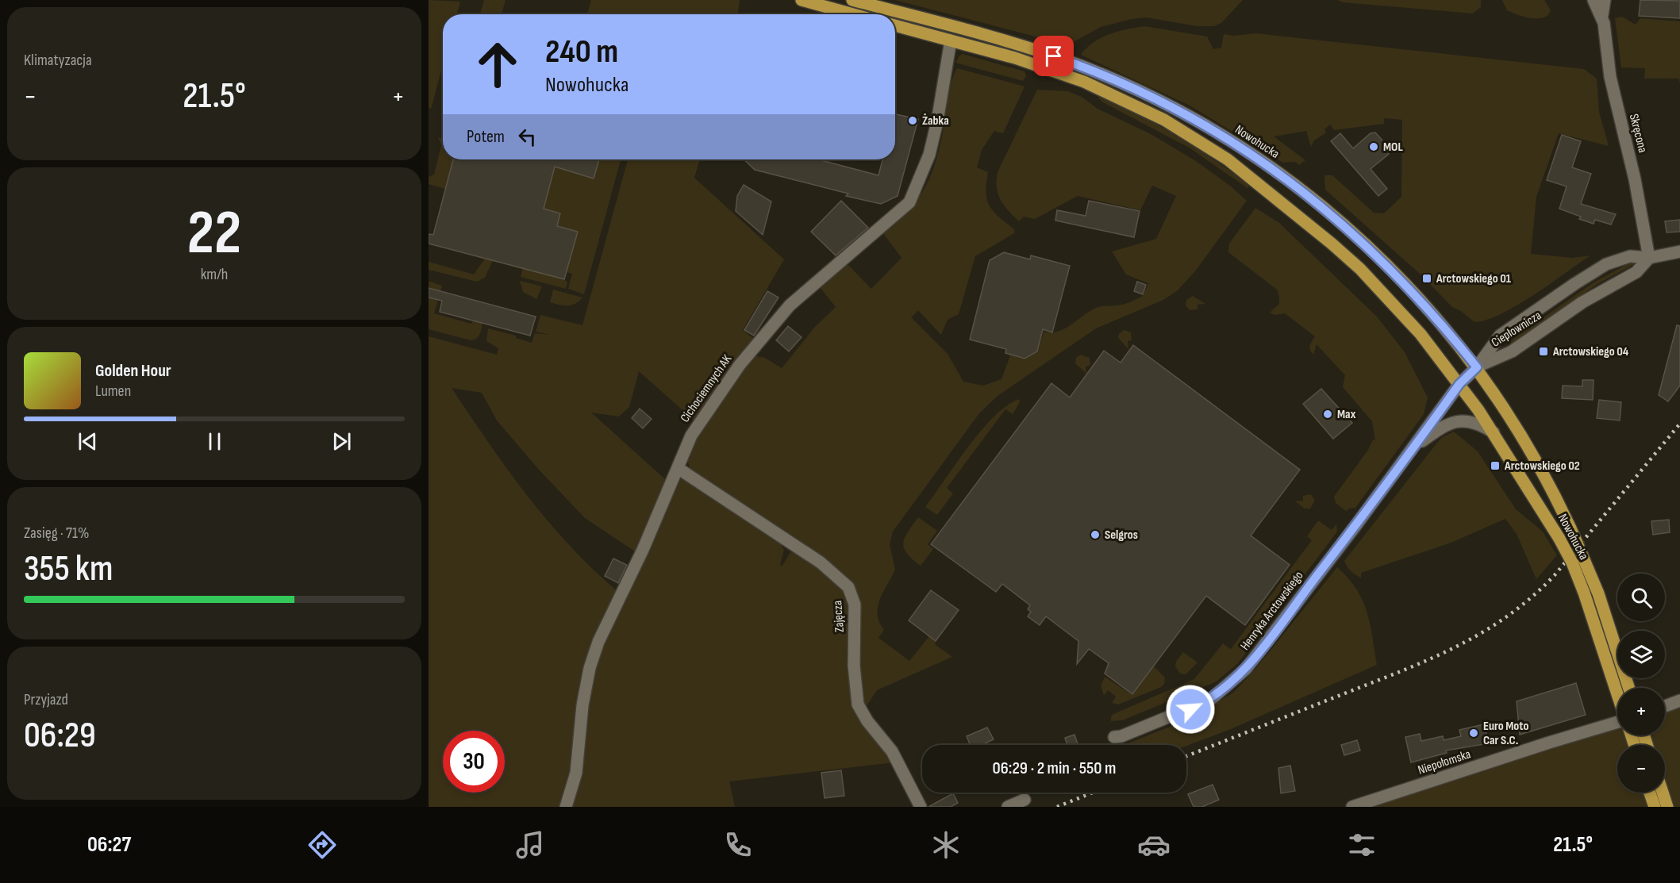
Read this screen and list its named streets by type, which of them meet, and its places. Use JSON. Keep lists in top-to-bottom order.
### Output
{
  "streets": {
    "main road": ["Nowohucka"],
    "street": [
      "Skręcona",
      "Ciepłownicza",
      "Cichociemnych AK",
      "Henryka Arctowskiego",
      "Zajęcza",
      "Niepołomska"
    ]
  },
  "crossings": [
    ["Skręcona", "Ciepłownicza"],
    ["Nowohucka", "Ciepłownicza"],
    ["Nowohucka", "Cichociemnych AK"],
    ["Nowohucka", "Henryka Arctowskiego"],
    ["Cichociemnych AK", "Zajęcza"]
  ],
  "places": {
    "other": [
      "Żabka",
      "MOL",
      "Max",
      "Selgros",
      "Euro Moto Car S.C."
    ],
    "transit": ["Arctowskiego 01", "Arctowskiego 04", "Arctowskiego 02"]
  },
  "page": {
    "tile": [
      "Klimatyzacja",
      ["22", "km/h"],
      ["Zasięg · 71%", "355 km"],
      ["Przyjazd", "06:29"]
    ],
    "turn": ["240 m", "Nowohucka"],
    "heat": ["−", "21.5°", "+"],
    "then": "Potem",
    "song": ["Golden Hour", "Lumen"],
    "map_buttons": ["+", "−"],
    "limit": "30",
    "trip": "06:29 · 2 min · 550 m",
    "tabs": ["06:27", "21.5°"]
  }
}
